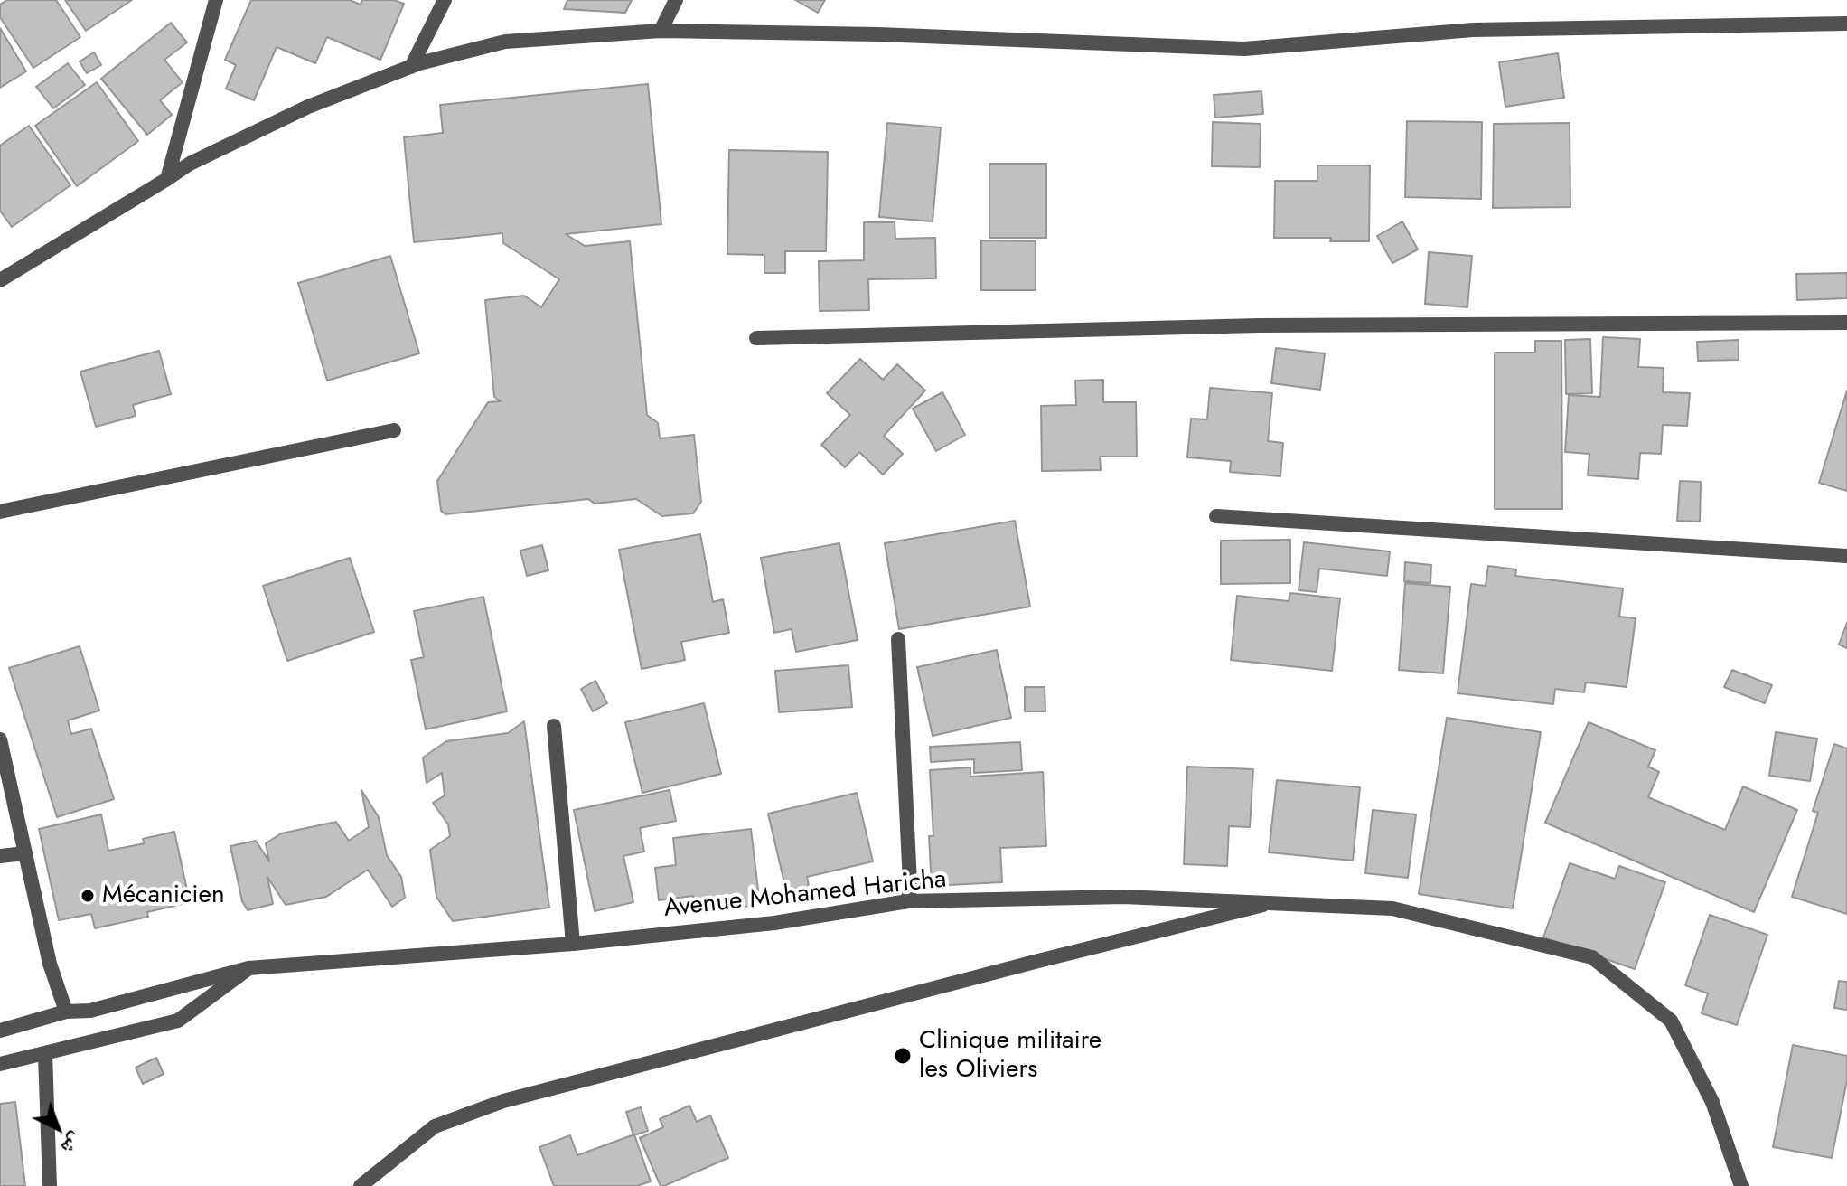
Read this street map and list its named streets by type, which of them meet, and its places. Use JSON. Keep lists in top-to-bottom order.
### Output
{
  "streets": {
    "street": ["Avenue Mohamed Haricha"]
  },
  "places": ["Mécanicien", "Clinique militaire les Oliviers"],
  "north": "bottom right"
}
